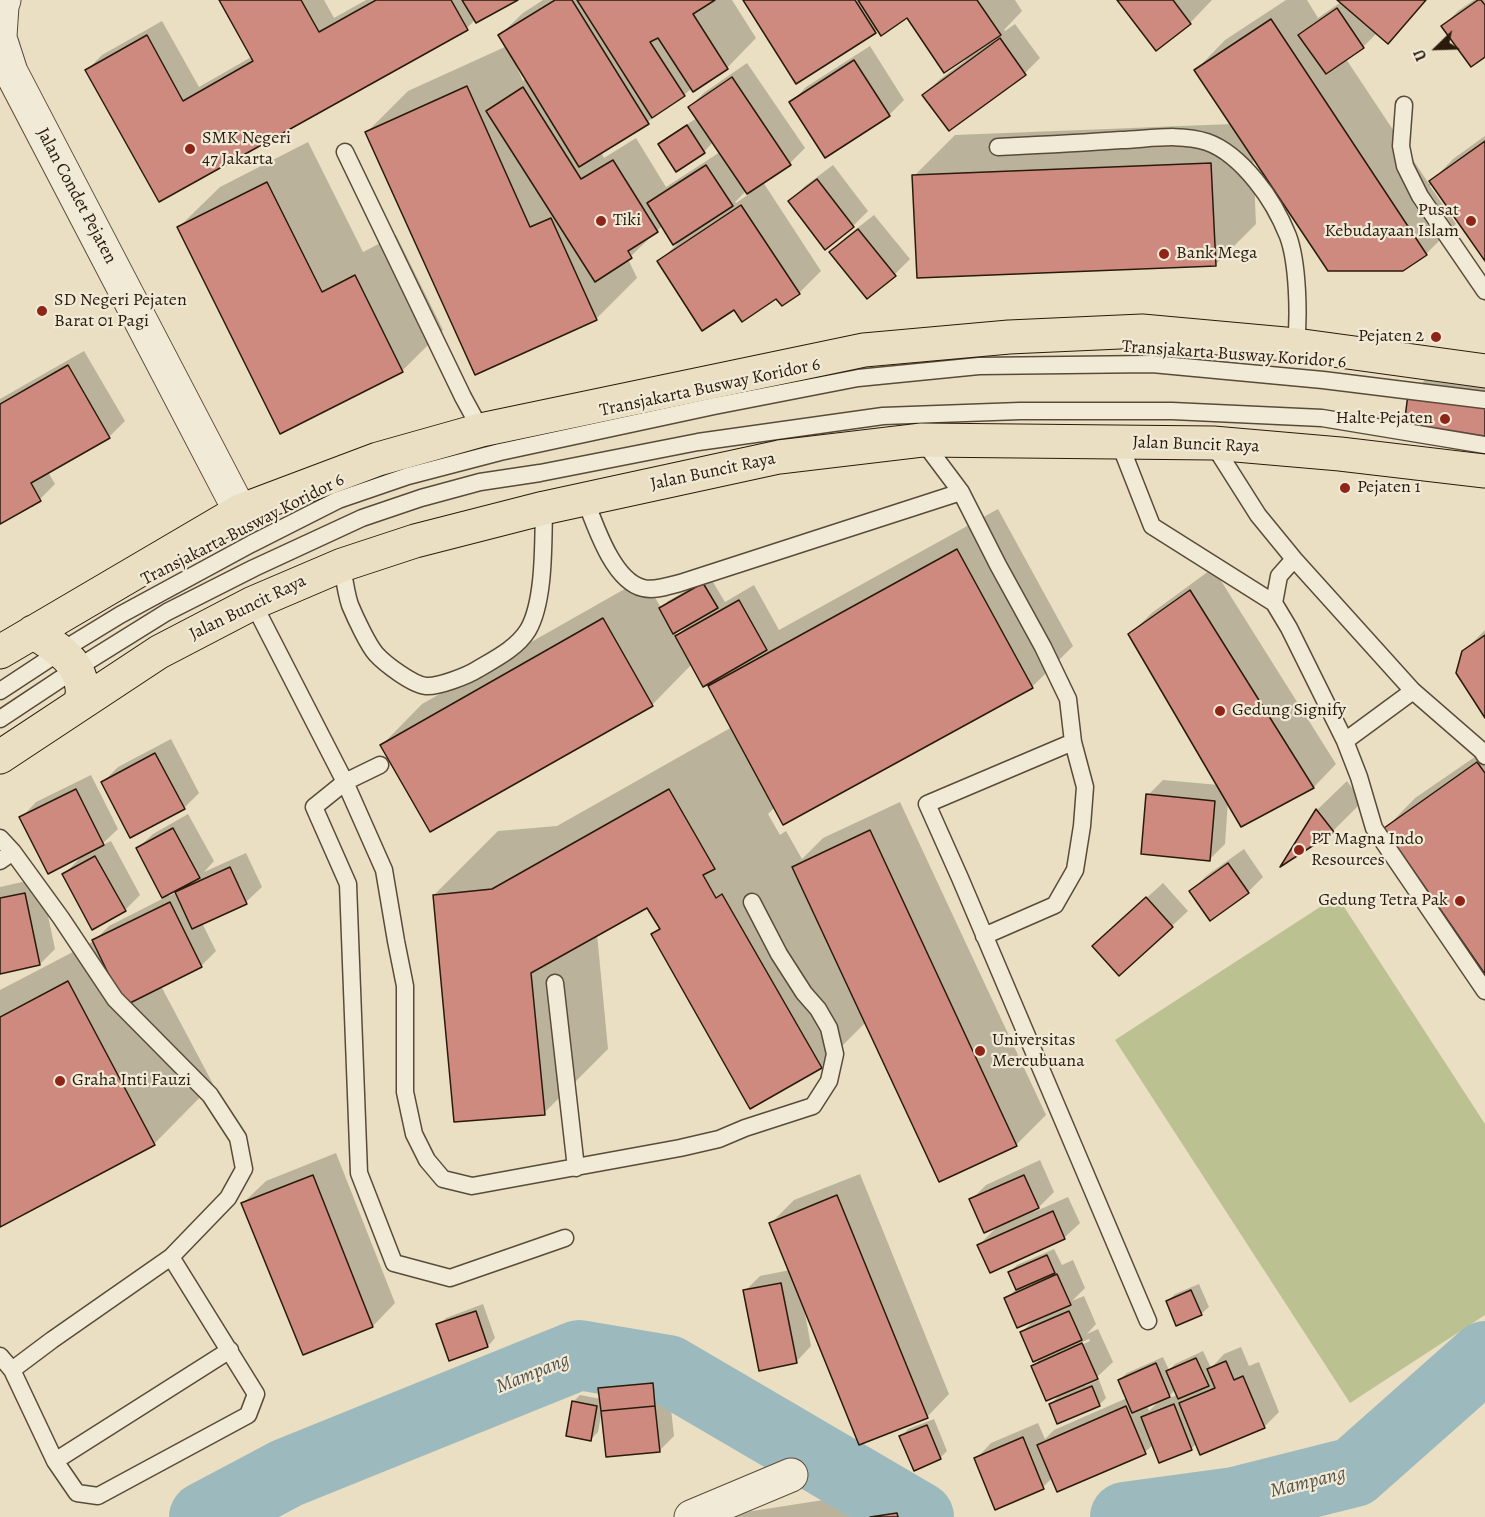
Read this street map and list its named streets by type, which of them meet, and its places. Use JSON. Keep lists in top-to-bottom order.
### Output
{
  "streets": {
    "main road": ["Jalan Buncit Raya"],
    "street": ["Jalan Condet Pejaten"],
    "lane": ["Transjakarta Busway Koridor 6"]
  },
  "water": ["Mampang"],
  "places": [
    "SMK Negeri 47 Jakarta",
    "Tiki",
    "Pusat Kebudayaan Islam",
    "Bank Mega",
    "SD Negeri Pejaten Barat 01 Pagi",
    "Pejaten 2",
    "Halte Pejaten",
    "Pejaten 1",
    "Gedung Signify",
    "PT Magna Indo Resources",
    "Gedung Tetra Pak",
    "Universitas Mercubuana",
    "Graha Inti Fauzi"
  ],
  "north": "bottom left"
}
